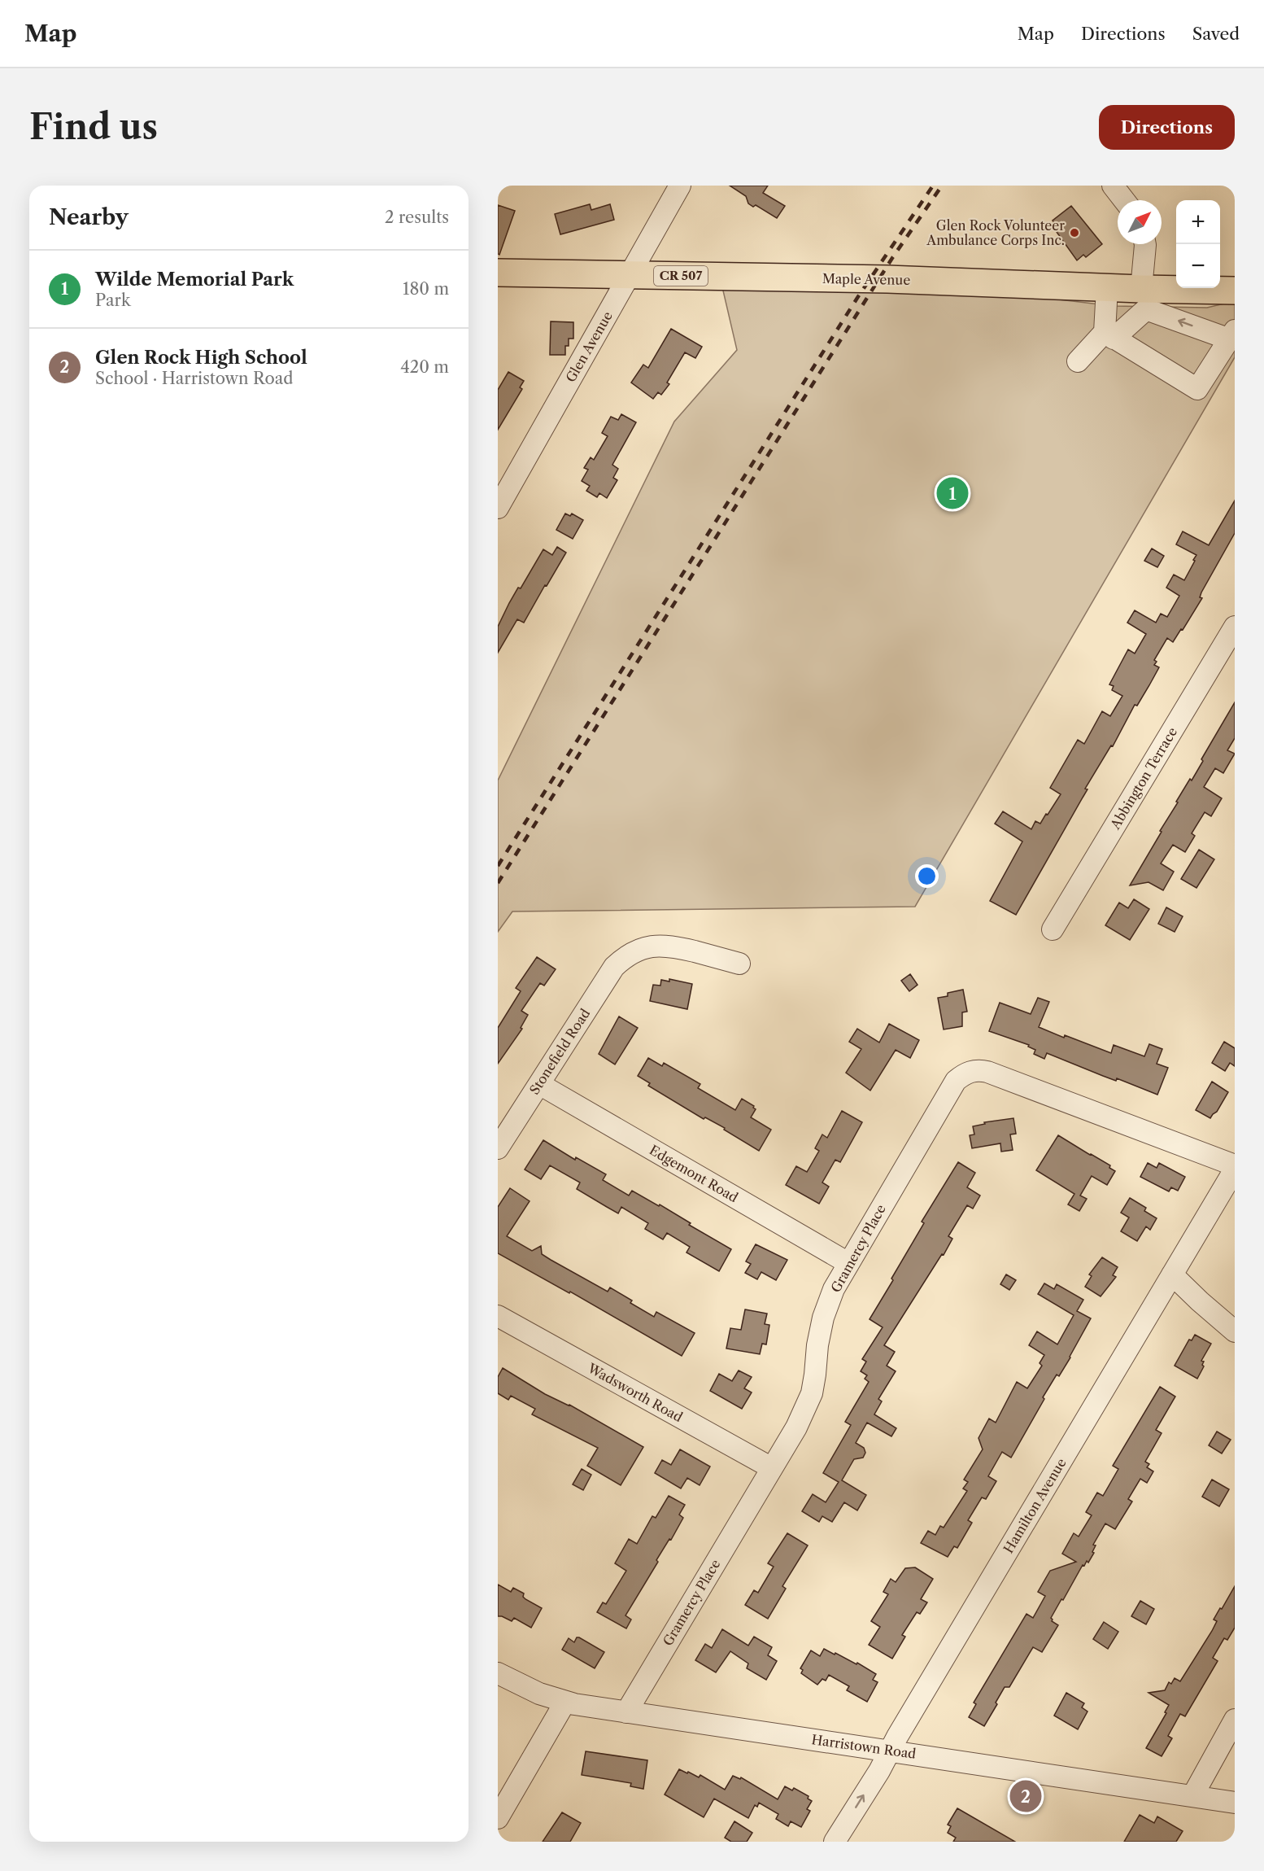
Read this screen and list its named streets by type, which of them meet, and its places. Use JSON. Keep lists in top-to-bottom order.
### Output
{
  "streets": {
    "main road": ["CR 507", "Maple Avenue"],
    "street": [
      "Glen Avenue",
      "Abbington Terrace",
      "Stonefield Road",
      "Edgemont Road",
      "Gramercy Place",
      "Wadsworth Road",
      "Hamilton Avenue",
      "Harristown Road"
    ]
  },
  "crossings": [
    ["Maple Avenue", "Glen Avenue"],
    ["Stonefield Road", "Edgemont Road"],
    ["Edgemont Road", "Gramercy Place"],
    ["Gramercy Place", "Wadsworth Road"],
    ["Gramercy Place", "Hamilton Avenue"],
    ["Gramercy Place", "Harristown Road"],
    ["Hamilton Avenue", "Harristown Road"]
  ],
  "places": ["Glen Rock Volunteer Ambulance Corps Inc."],
  "north": "top right",
  "page": {
    "header": "Map",
    "nav": ["Map", "Directions", "Saved"],
    "buttons": "Directions",
    "title": "Find us",
    "heading": ["Nearby", "2 results"],
    "map_buttons": ["+", "−"],
    "list": [
      {
        "mark": "1",
        "name": "Wilde Memorial Park",
        "note": "Park",
        "value": "180 m"
      },
      {
        "mark": "2",
        "name": "Glen Rock High School",
        "note": "School · Harristown Road",
        "value": "420 m"
      }
    ],
    "pins": ["1", "2"]
  }
}
